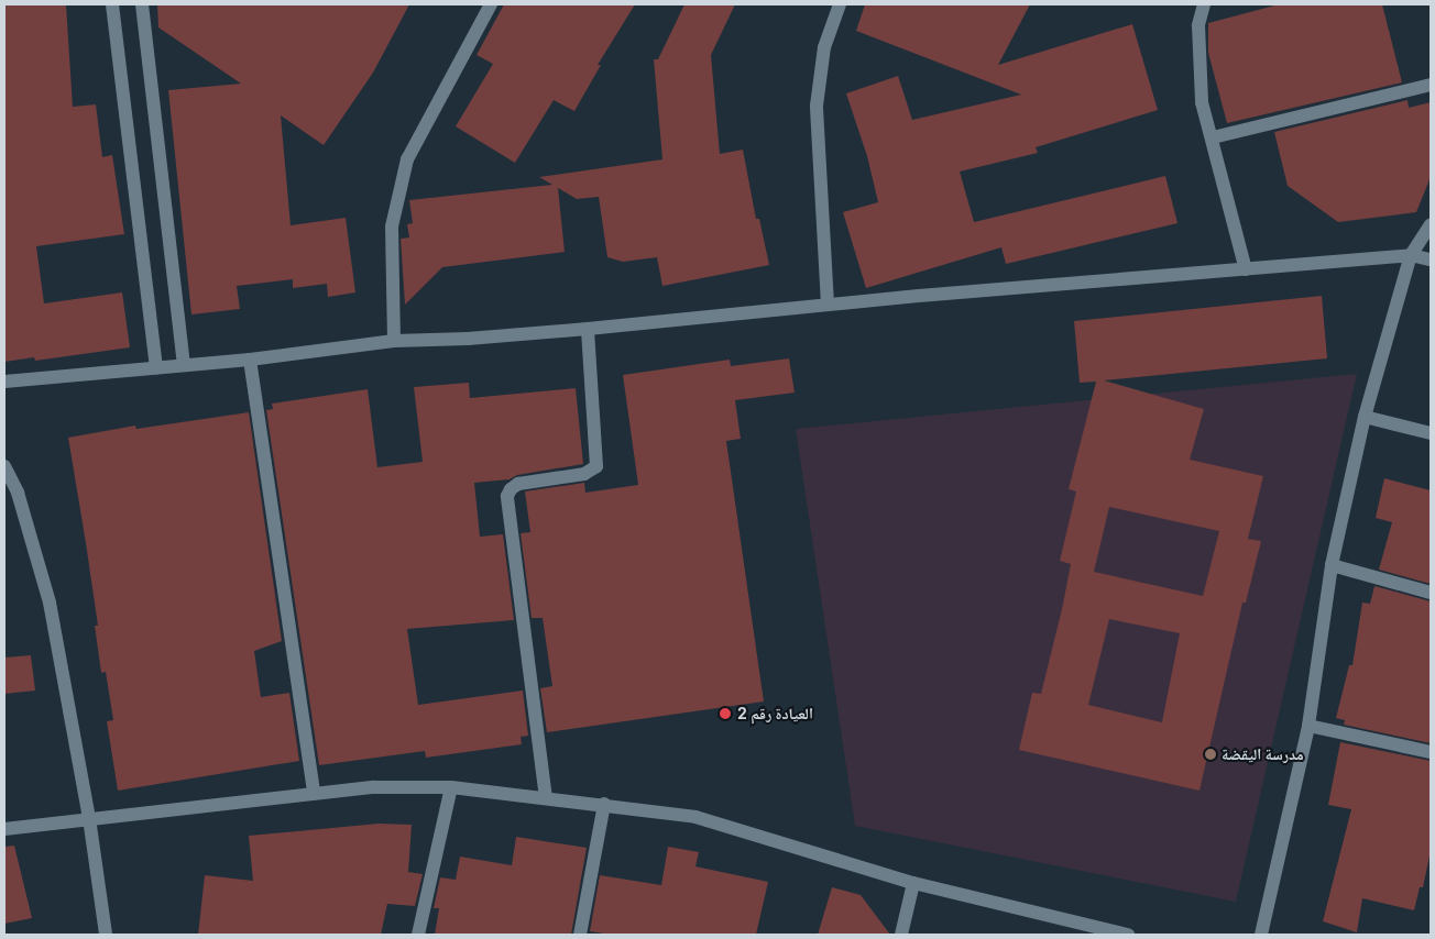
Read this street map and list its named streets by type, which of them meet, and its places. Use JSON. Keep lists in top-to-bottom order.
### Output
{
  "places": ["العيادة رقم 2", "مدرسة اليقضة"]
}
